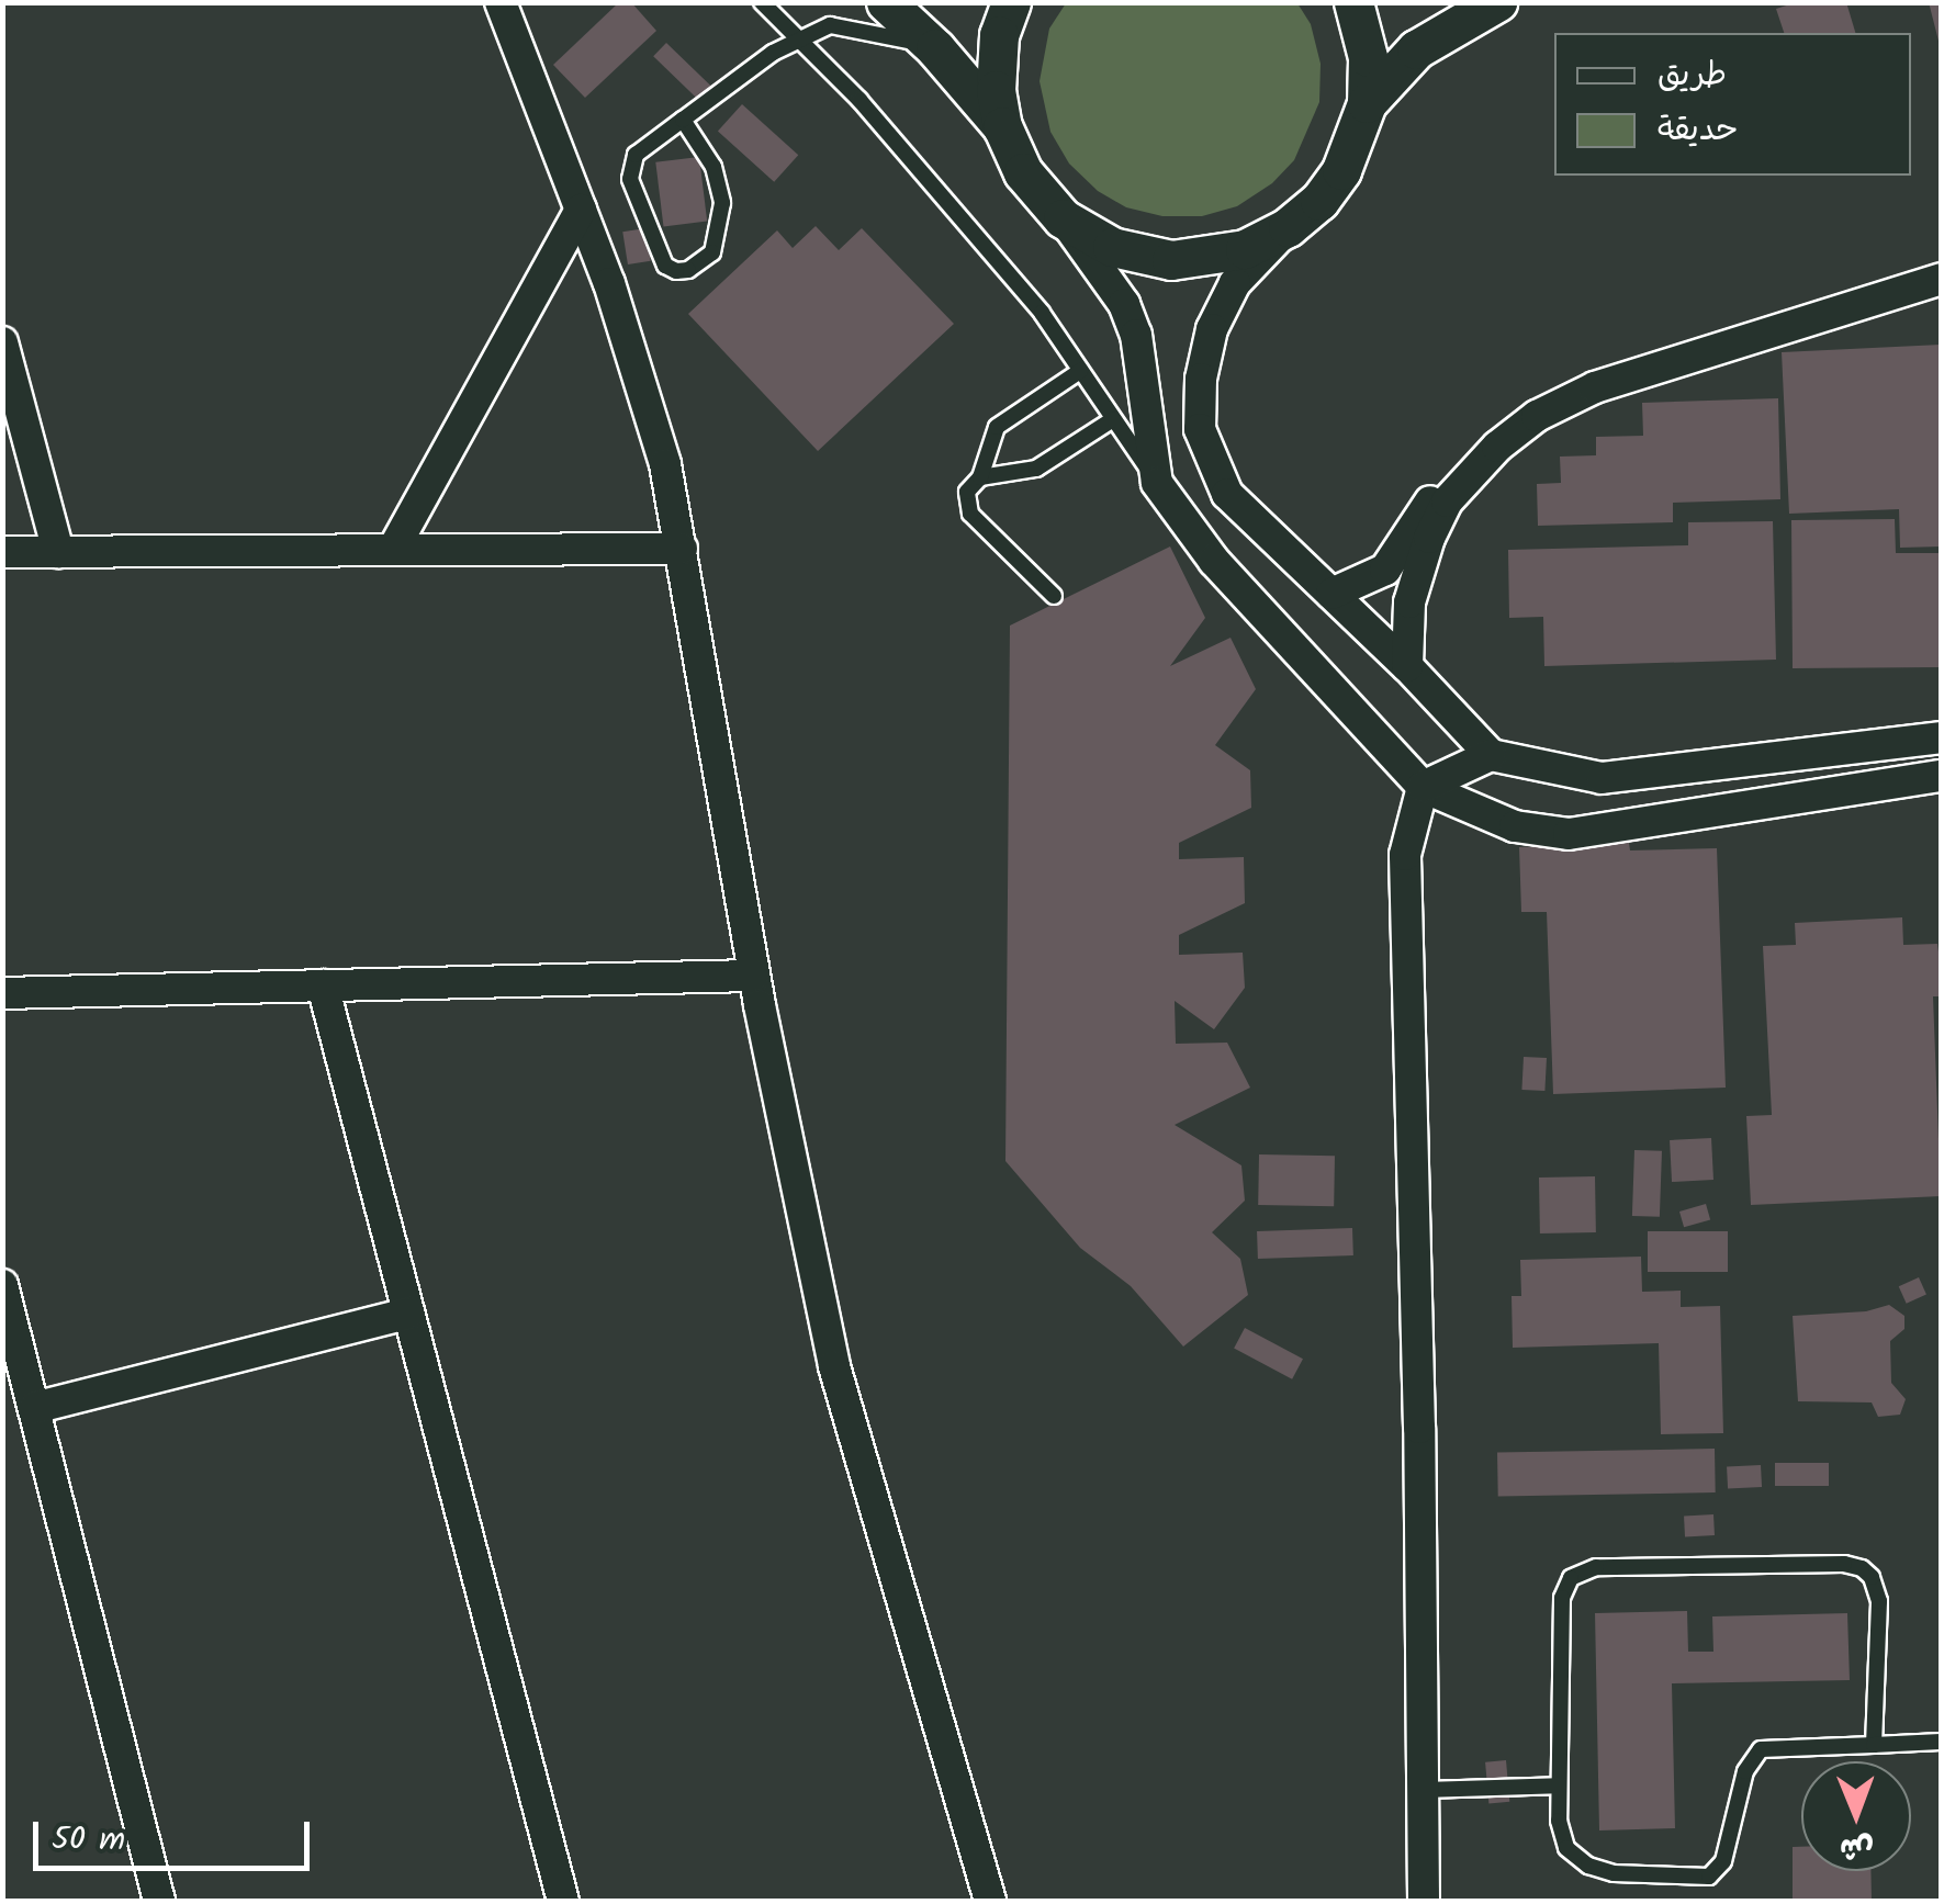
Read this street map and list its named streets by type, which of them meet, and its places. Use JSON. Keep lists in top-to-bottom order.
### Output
{
  "legend": ["طريق", "حديقة"],
  "scale_bar": "50 m",
  "north": "bottom"
}
